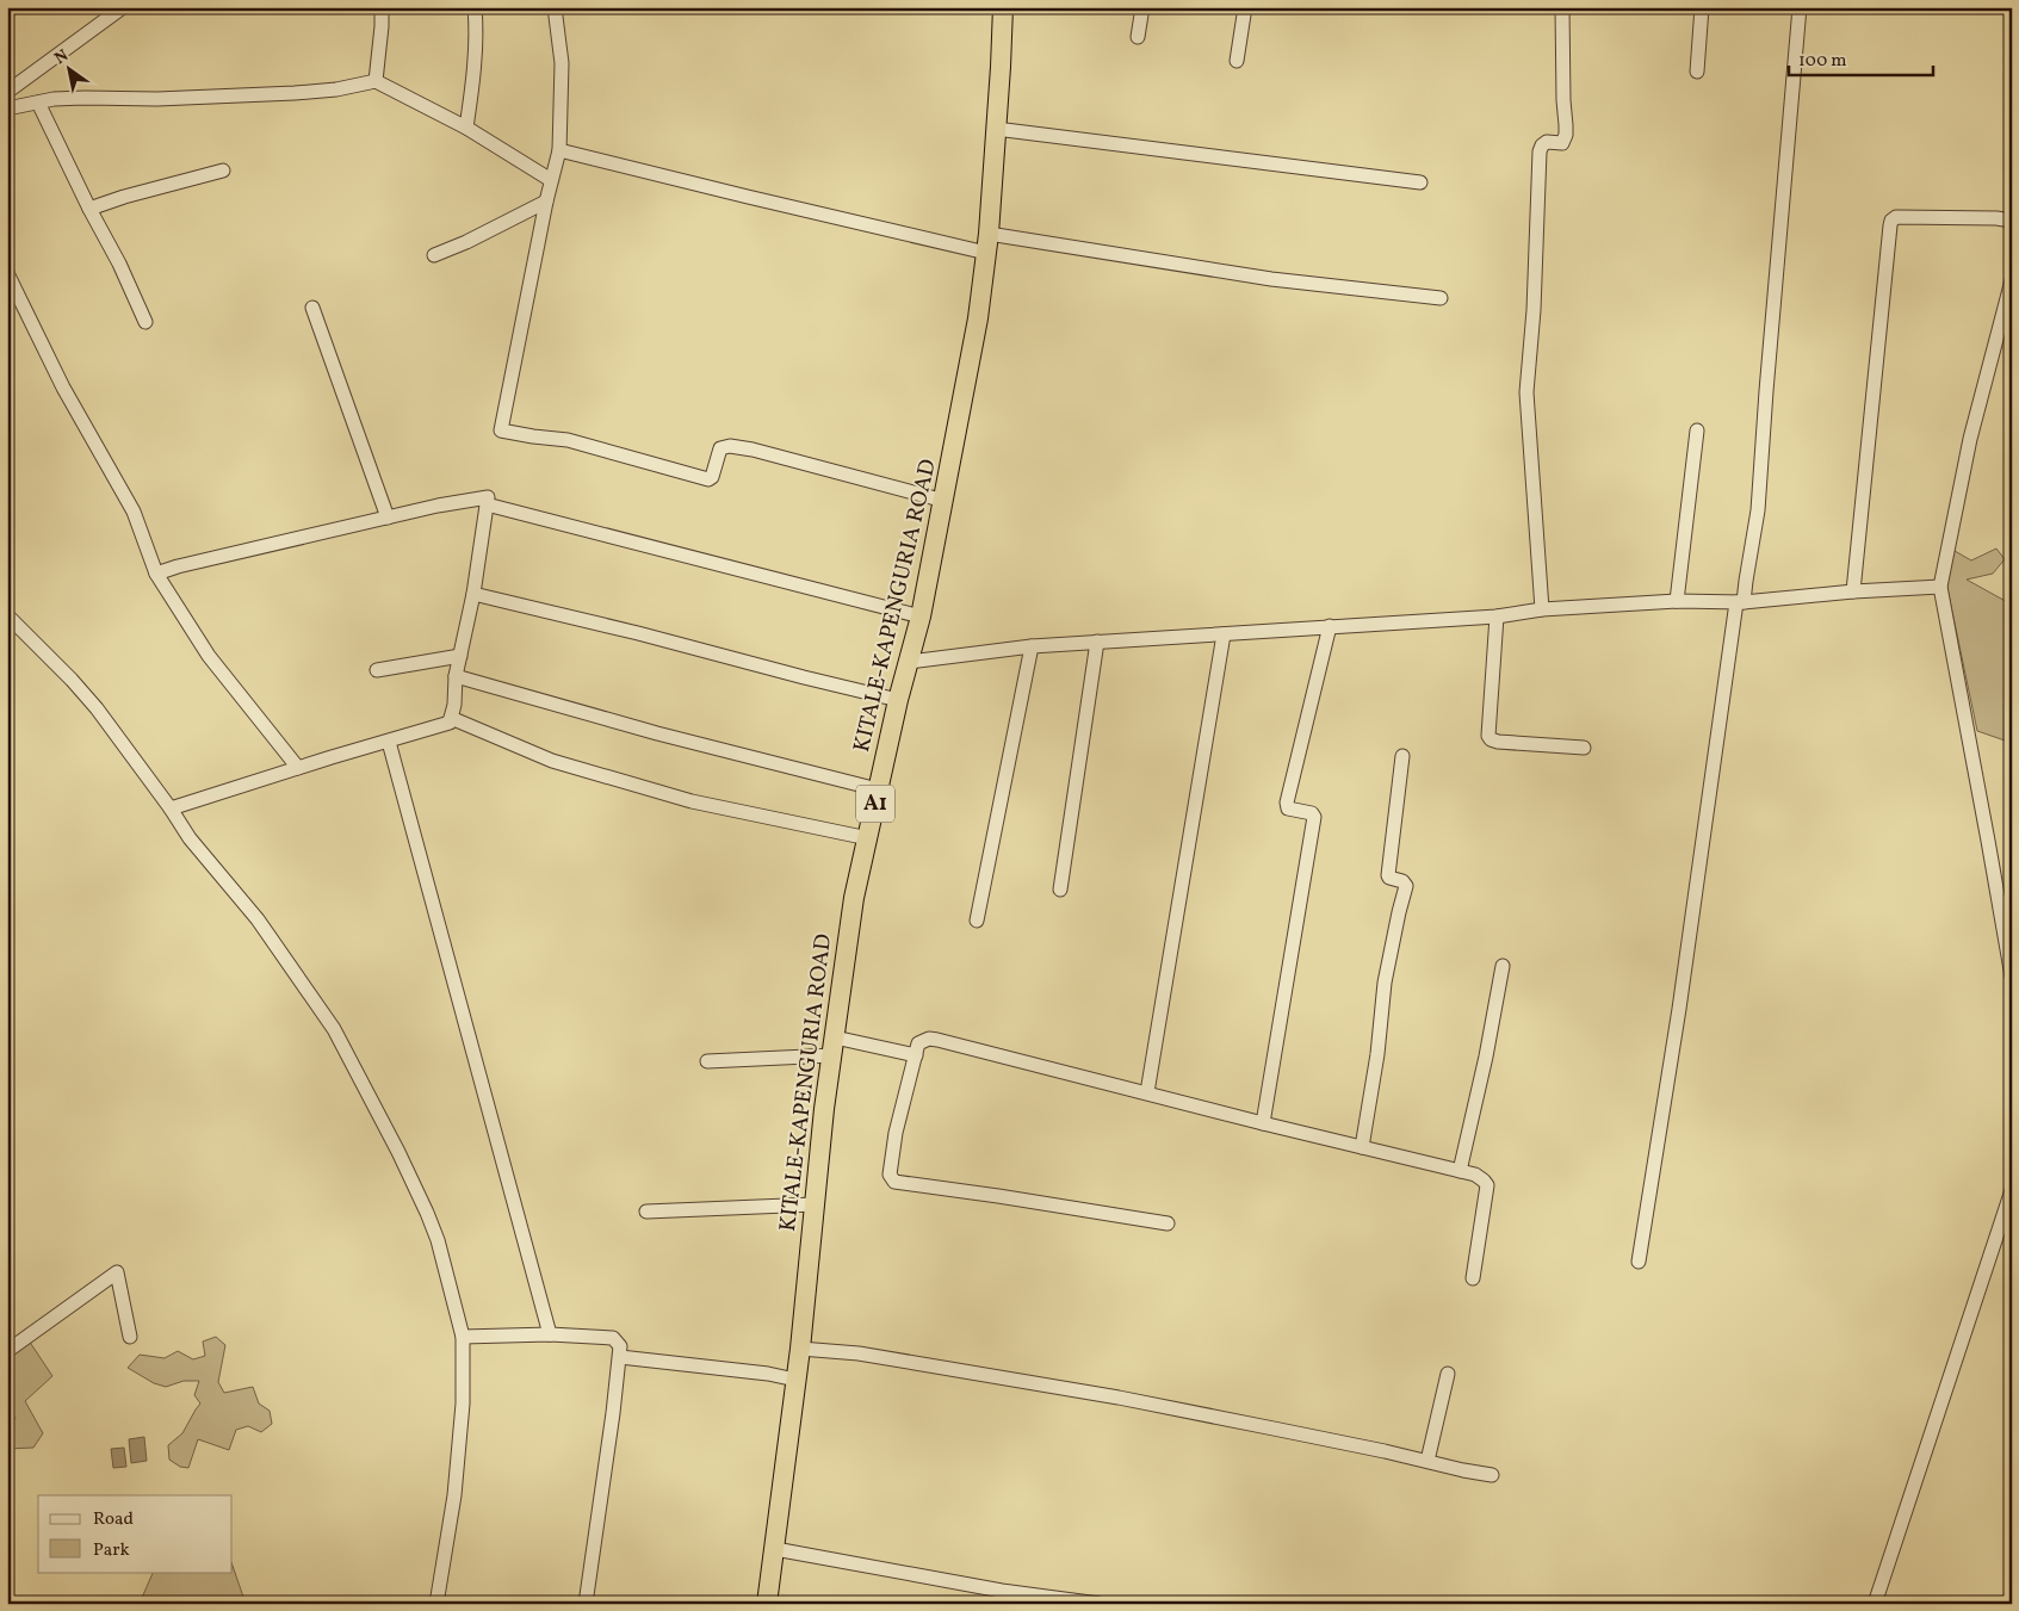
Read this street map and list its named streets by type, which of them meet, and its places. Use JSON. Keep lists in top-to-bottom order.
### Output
{
  "streets": {
    "highway": ["KITALE-KAPENGURIA ROAD", "A1"]
  },
  "legend": ["Road", "Park"],
  "scale_bar": "100 m",
  "north": "top left"
}
